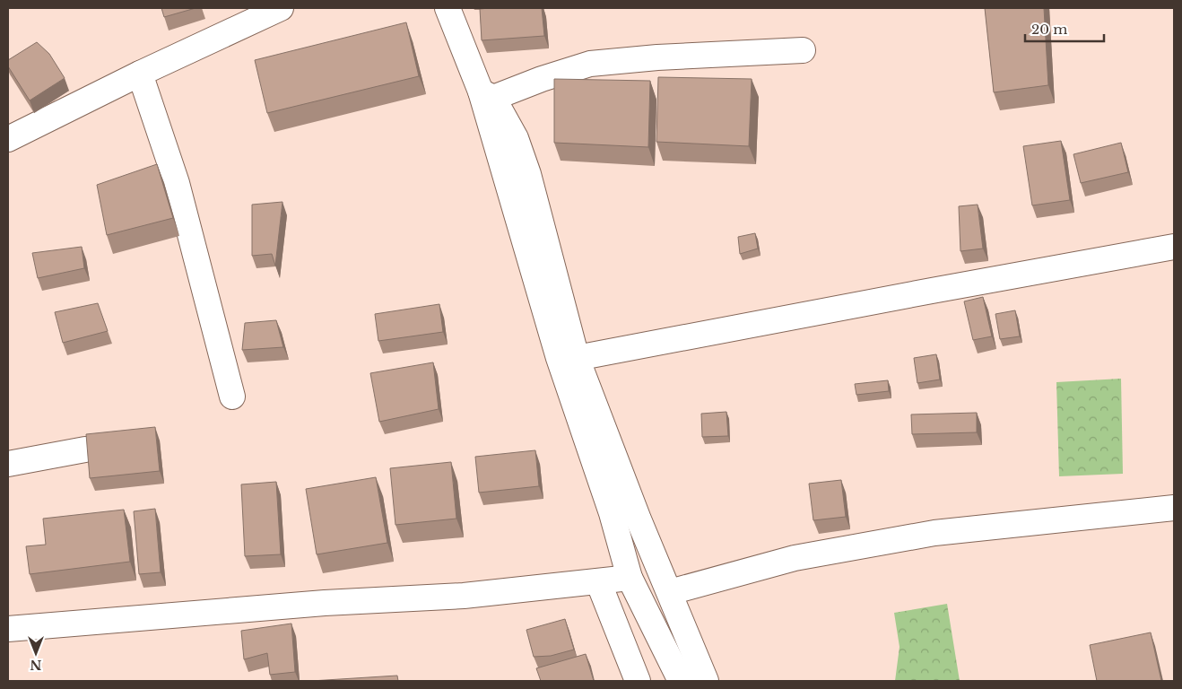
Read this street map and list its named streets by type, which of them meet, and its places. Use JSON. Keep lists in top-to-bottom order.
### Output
{
  "scale_bar": "20 m",
  "north": "bottom"
}
